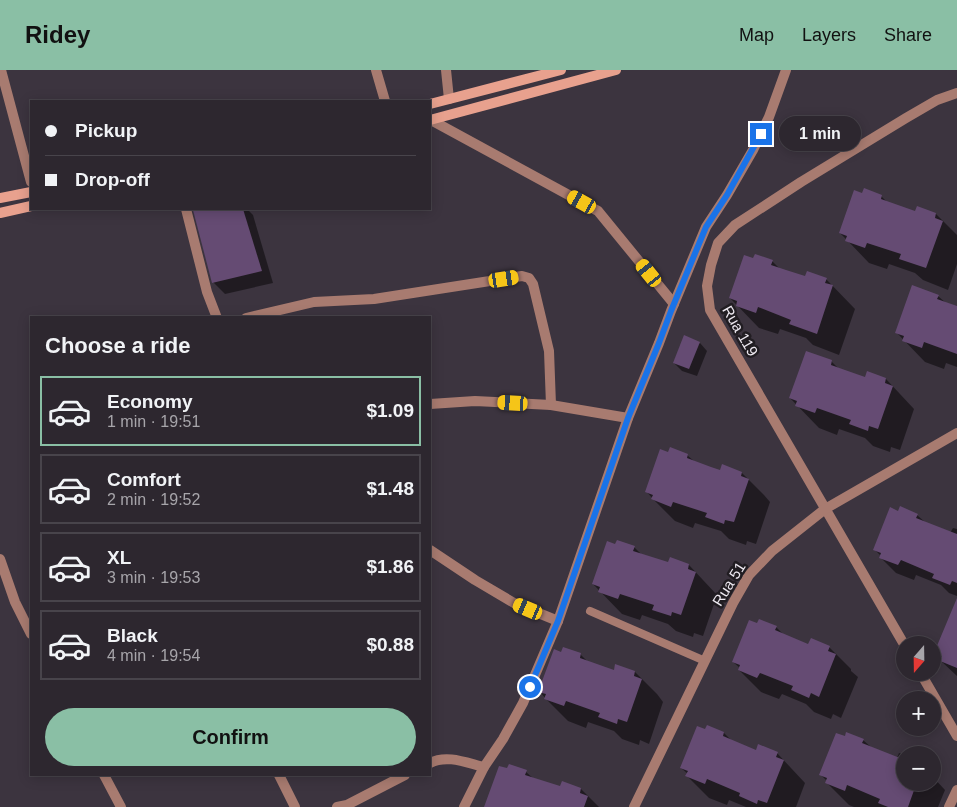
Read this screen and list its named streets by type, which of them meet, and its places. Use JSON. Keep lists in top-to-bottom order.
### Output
{
  "streets": {
    "street": ["Rua 119", "Rua 51"]
  },
  "crossings": [
    ["Rua 119", "Rua 51"]
  ],
  "north": "bottom",
  "page": {
    "header": "Ridey",
    "nav": ["Map", "Layers", "Share"],
    "banner": ["Pickup", "Drop-off"],
    "bubble": "1 min",
    "heading": "Choose a ride",
    "list": [
      {
        "name": "Economy",
        "note": "1 min · 19:51",
        "value": "$1.09"
      },
      {
        "name": "Comfort",
        "note": "2 min · 19:52",
        "value": "$1.48"
      },
      {
        "name": "XL",
        "note": "3 min · 19:53",
        "value": "$1.86"
      },
      {
        "name": "Black",
        "note": "4 min · 19:54",
        "value": "$0.88"
      }
    ],
    "map_buttons": ["+", "−"],
    "buttons": "Confirm"
  }
}
